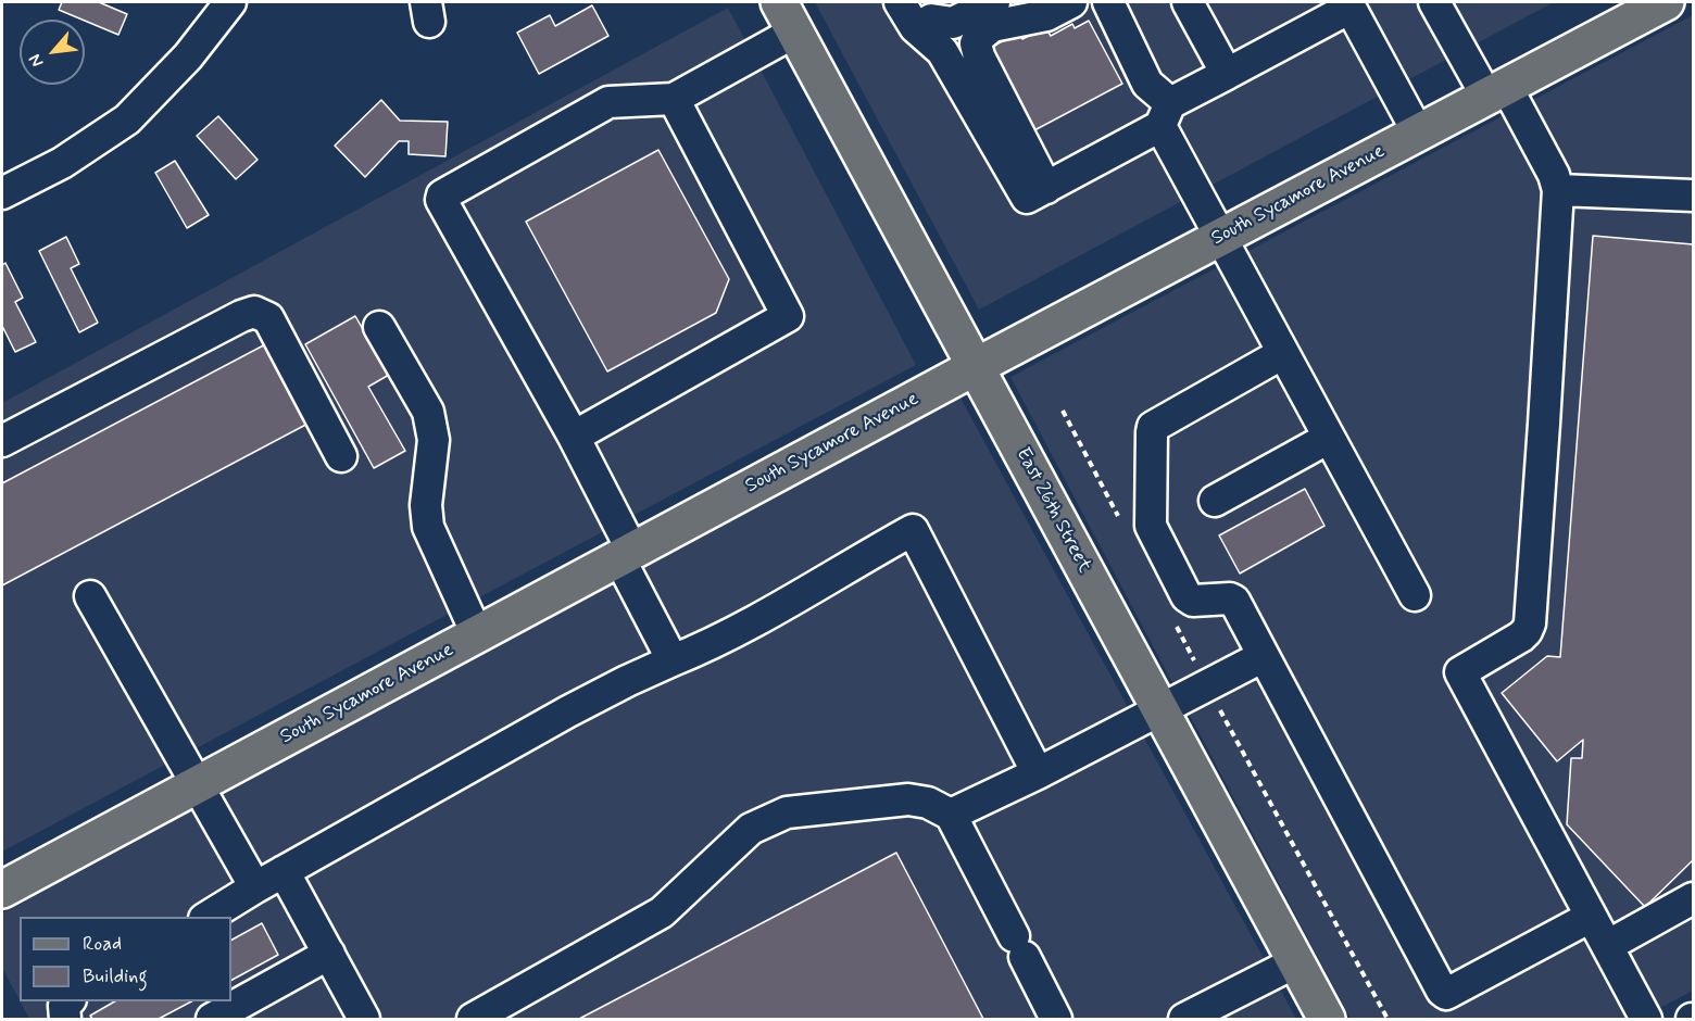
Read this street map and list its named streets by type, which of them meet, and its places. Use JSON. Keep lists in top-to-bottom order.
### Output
{
  "streets": {
    "main road": ["South Sycamore Avenue", "East 26th Street"]
  },
  "crossings": [
    ["South Sycamore Avenue", "East 26th Street"]
  ],
  "legend": ["Road", "Building"],
  "north": "bottom left"
}
